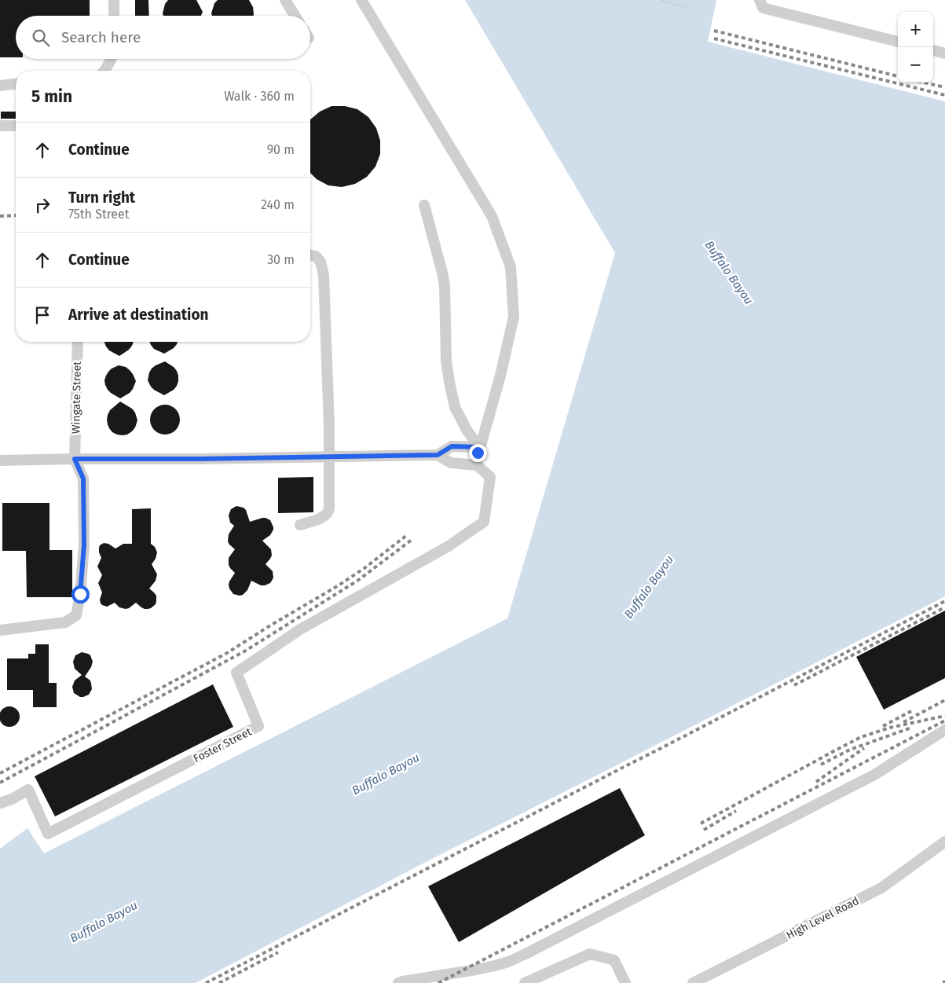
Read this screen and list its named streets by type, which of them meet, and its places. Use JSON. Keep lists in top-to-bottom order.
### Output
{
  "streets": {
    "street": ["Wingate Street", "Foster Street", "High Level Road"]
  },
  "water": ["Buffalo Bayou"],
  "page": {
    "map_buttons": ["+", "−"],
    "search": "Search here",
    "heading": ["5 min", "Walk · 360 m"],
    "list": [
      ["Continue", "90 m"],
      ["Turn right", "75th Street", "240 m"],
      ["Continue", "30 m"],
      "Arrive at destination"
    ]
  }
}
